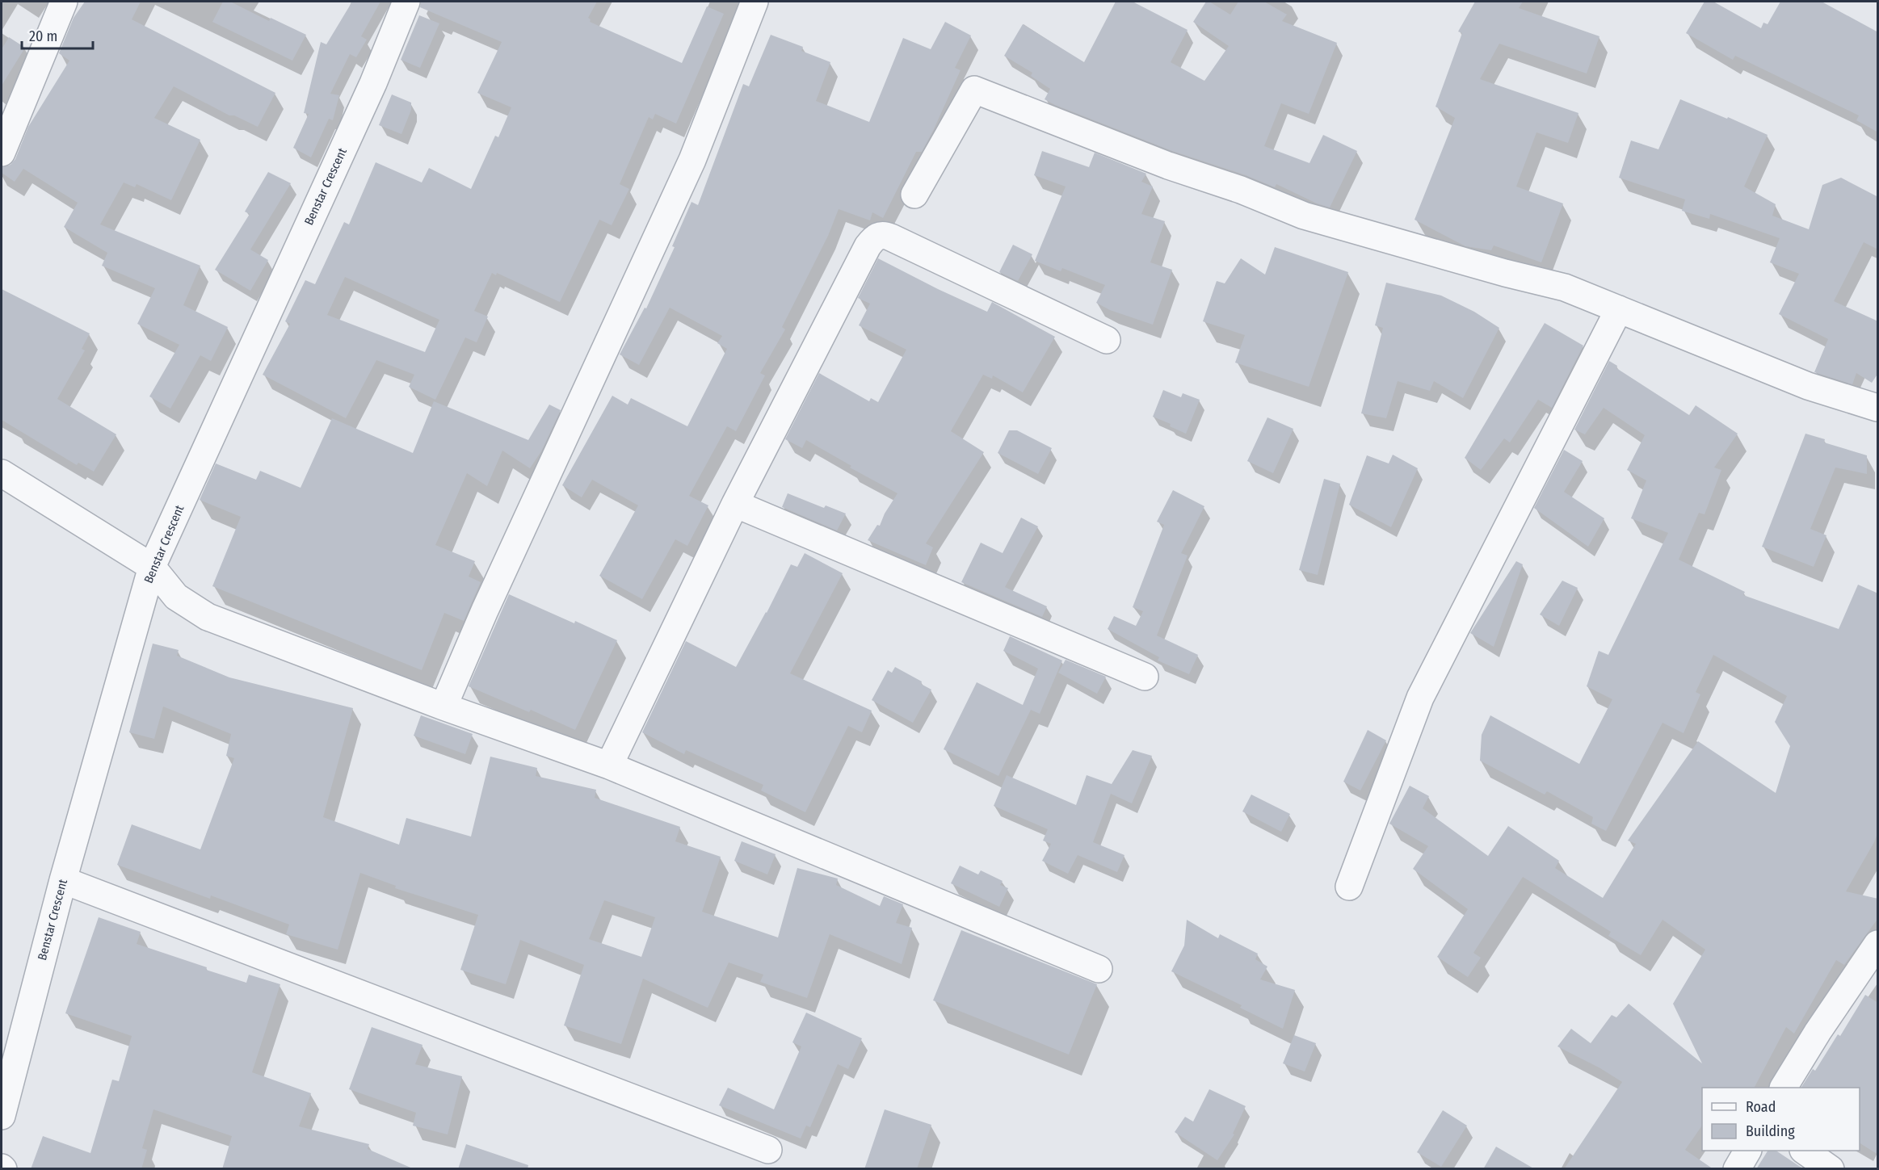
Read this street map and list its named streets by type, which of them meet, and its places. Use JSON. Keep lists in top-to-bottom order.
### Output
{
  "streets": {
    "street": ["Benstar Crescent"]
  },
  "legend": ["Road", "Building"],
  "scale_bar": "20 m"
}
